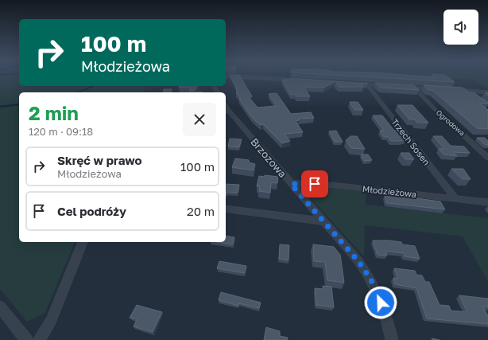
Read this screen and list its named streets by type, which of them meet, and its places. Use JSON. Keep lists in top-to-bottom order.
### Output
{
  "streets": {
    "street": [
      "Ogrodowa",
      "Trzech Sosen",
      "Brzozowa",
      "Młodzieżowa"
    ]
  },
  "crossings": [
    ["Trzech Sosen", "Młodzieżowa"],
    ["Brzozowa", "Młodzieżowa"]
  ],
  "page": {
    "turn": ["100 m", "Młodzieżowa"],
    "heading": ["2 min", "120 m · 09:18"],
    "list": [
      {
        "name": "Skręć w prawo",
        "note": "Młodzieżowa",
        "value": "100 m"
      },
      {
        "name": "Cel podróży",
        "value": "20 m"
      }
    ]
  }
}
